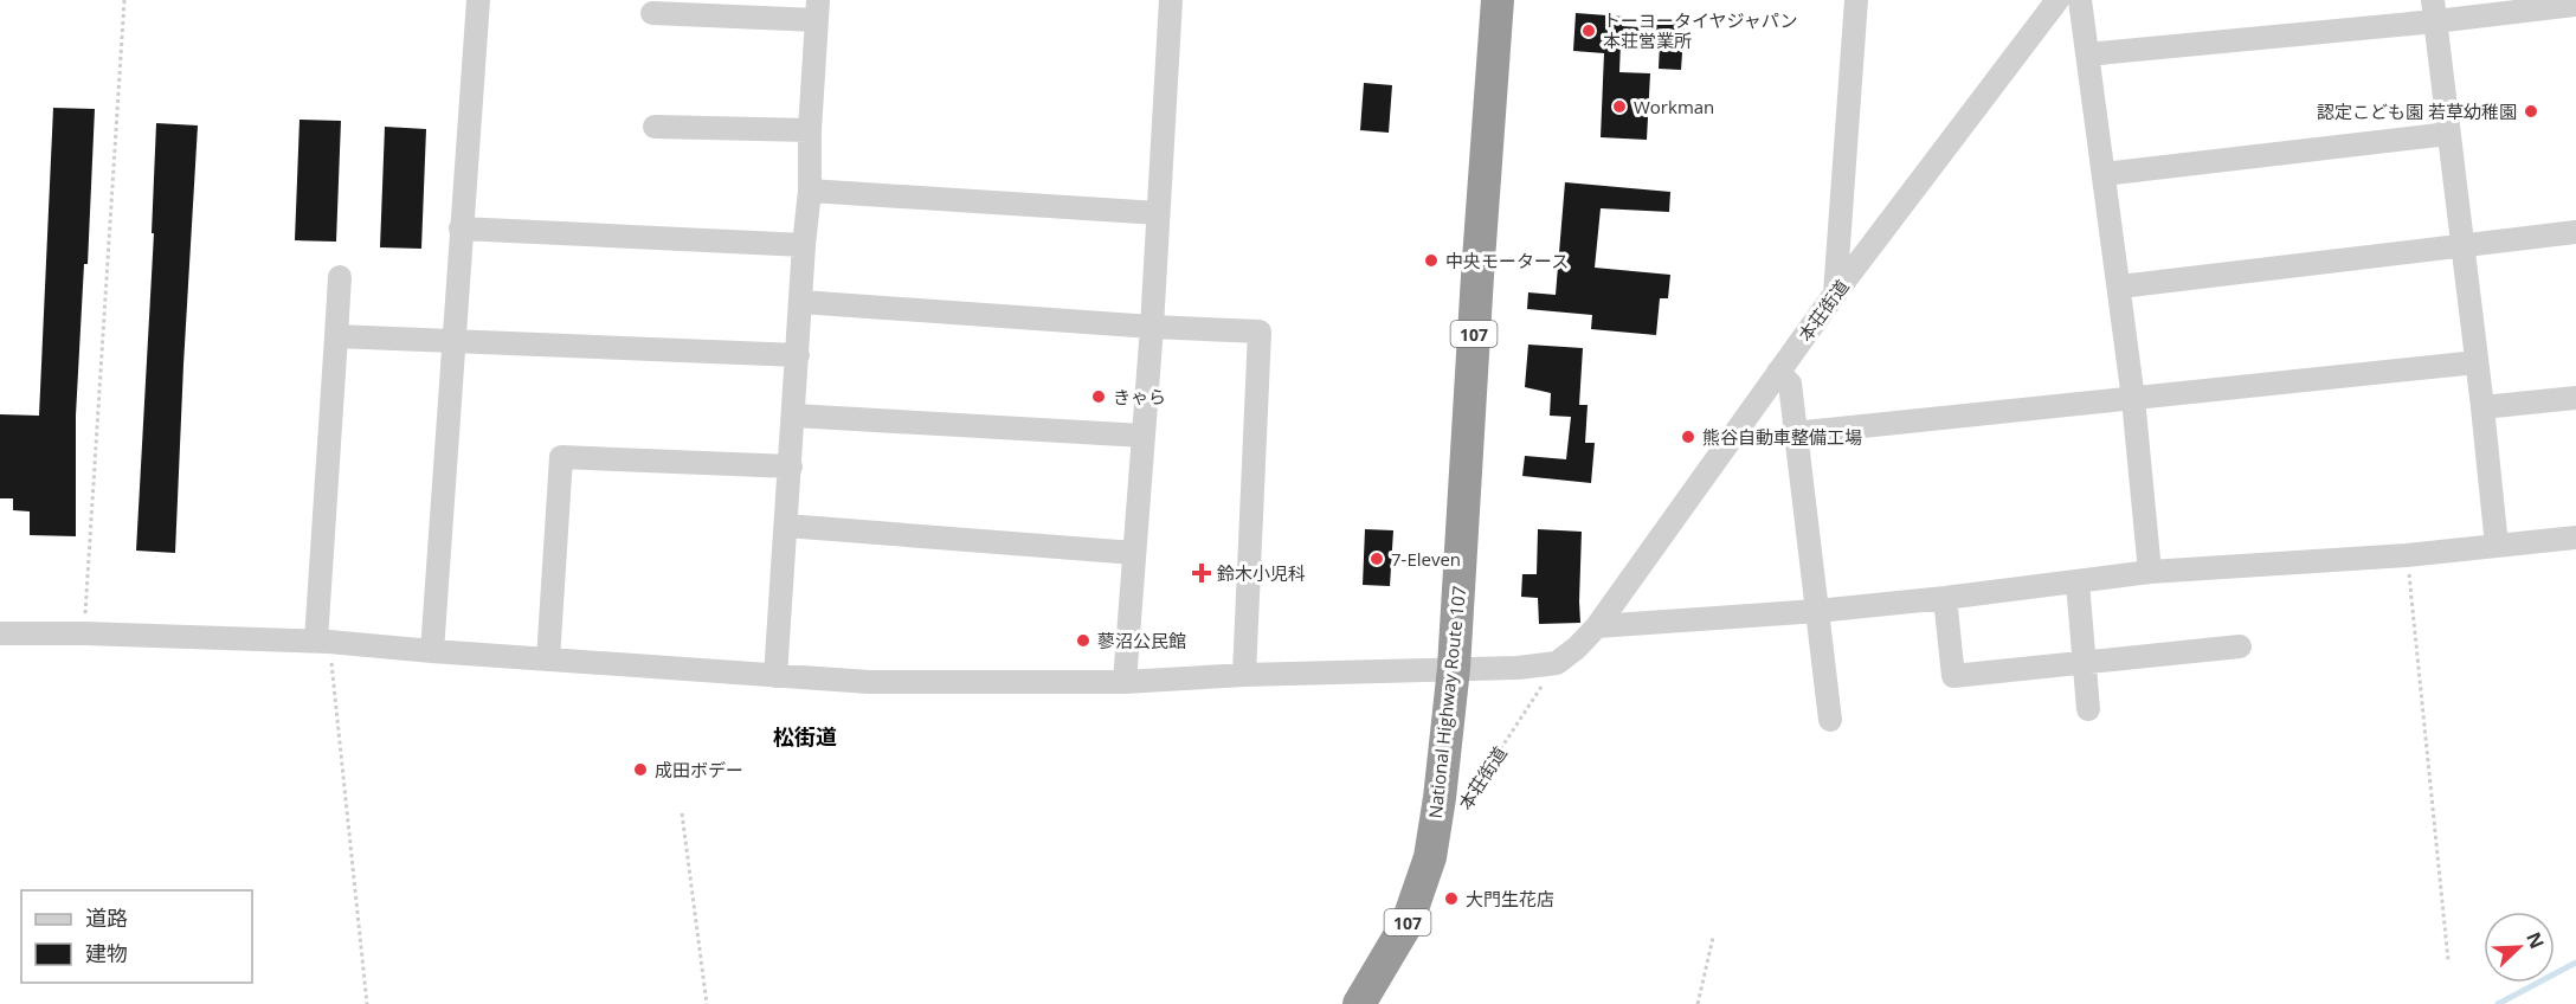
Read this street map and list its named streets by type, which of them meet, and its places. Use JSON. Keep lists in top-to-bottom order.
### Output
{
  "streets": {
    "highway": ["107", "National Highway Route 107"],
    "street": ["本荘街道"]
  },
  "districts": ["松街道"],
  "places": {
    "other": [
      "トーヨータイヤジャパン 本荘営業所",
      "Workman",
      "認定こども園 若草幼稚園",
      "中央モータース",
      "きゃら",
      "熊谷自動車整備工場",
      "7-Eleven",
      "蓼沼公民館",
      "成田ボデー",
      "大門生花店"
    ],
    "health": ["鈴木小児科"]
  },
  "legend": ["道路", "建物"],
  "north": "top right"
}
